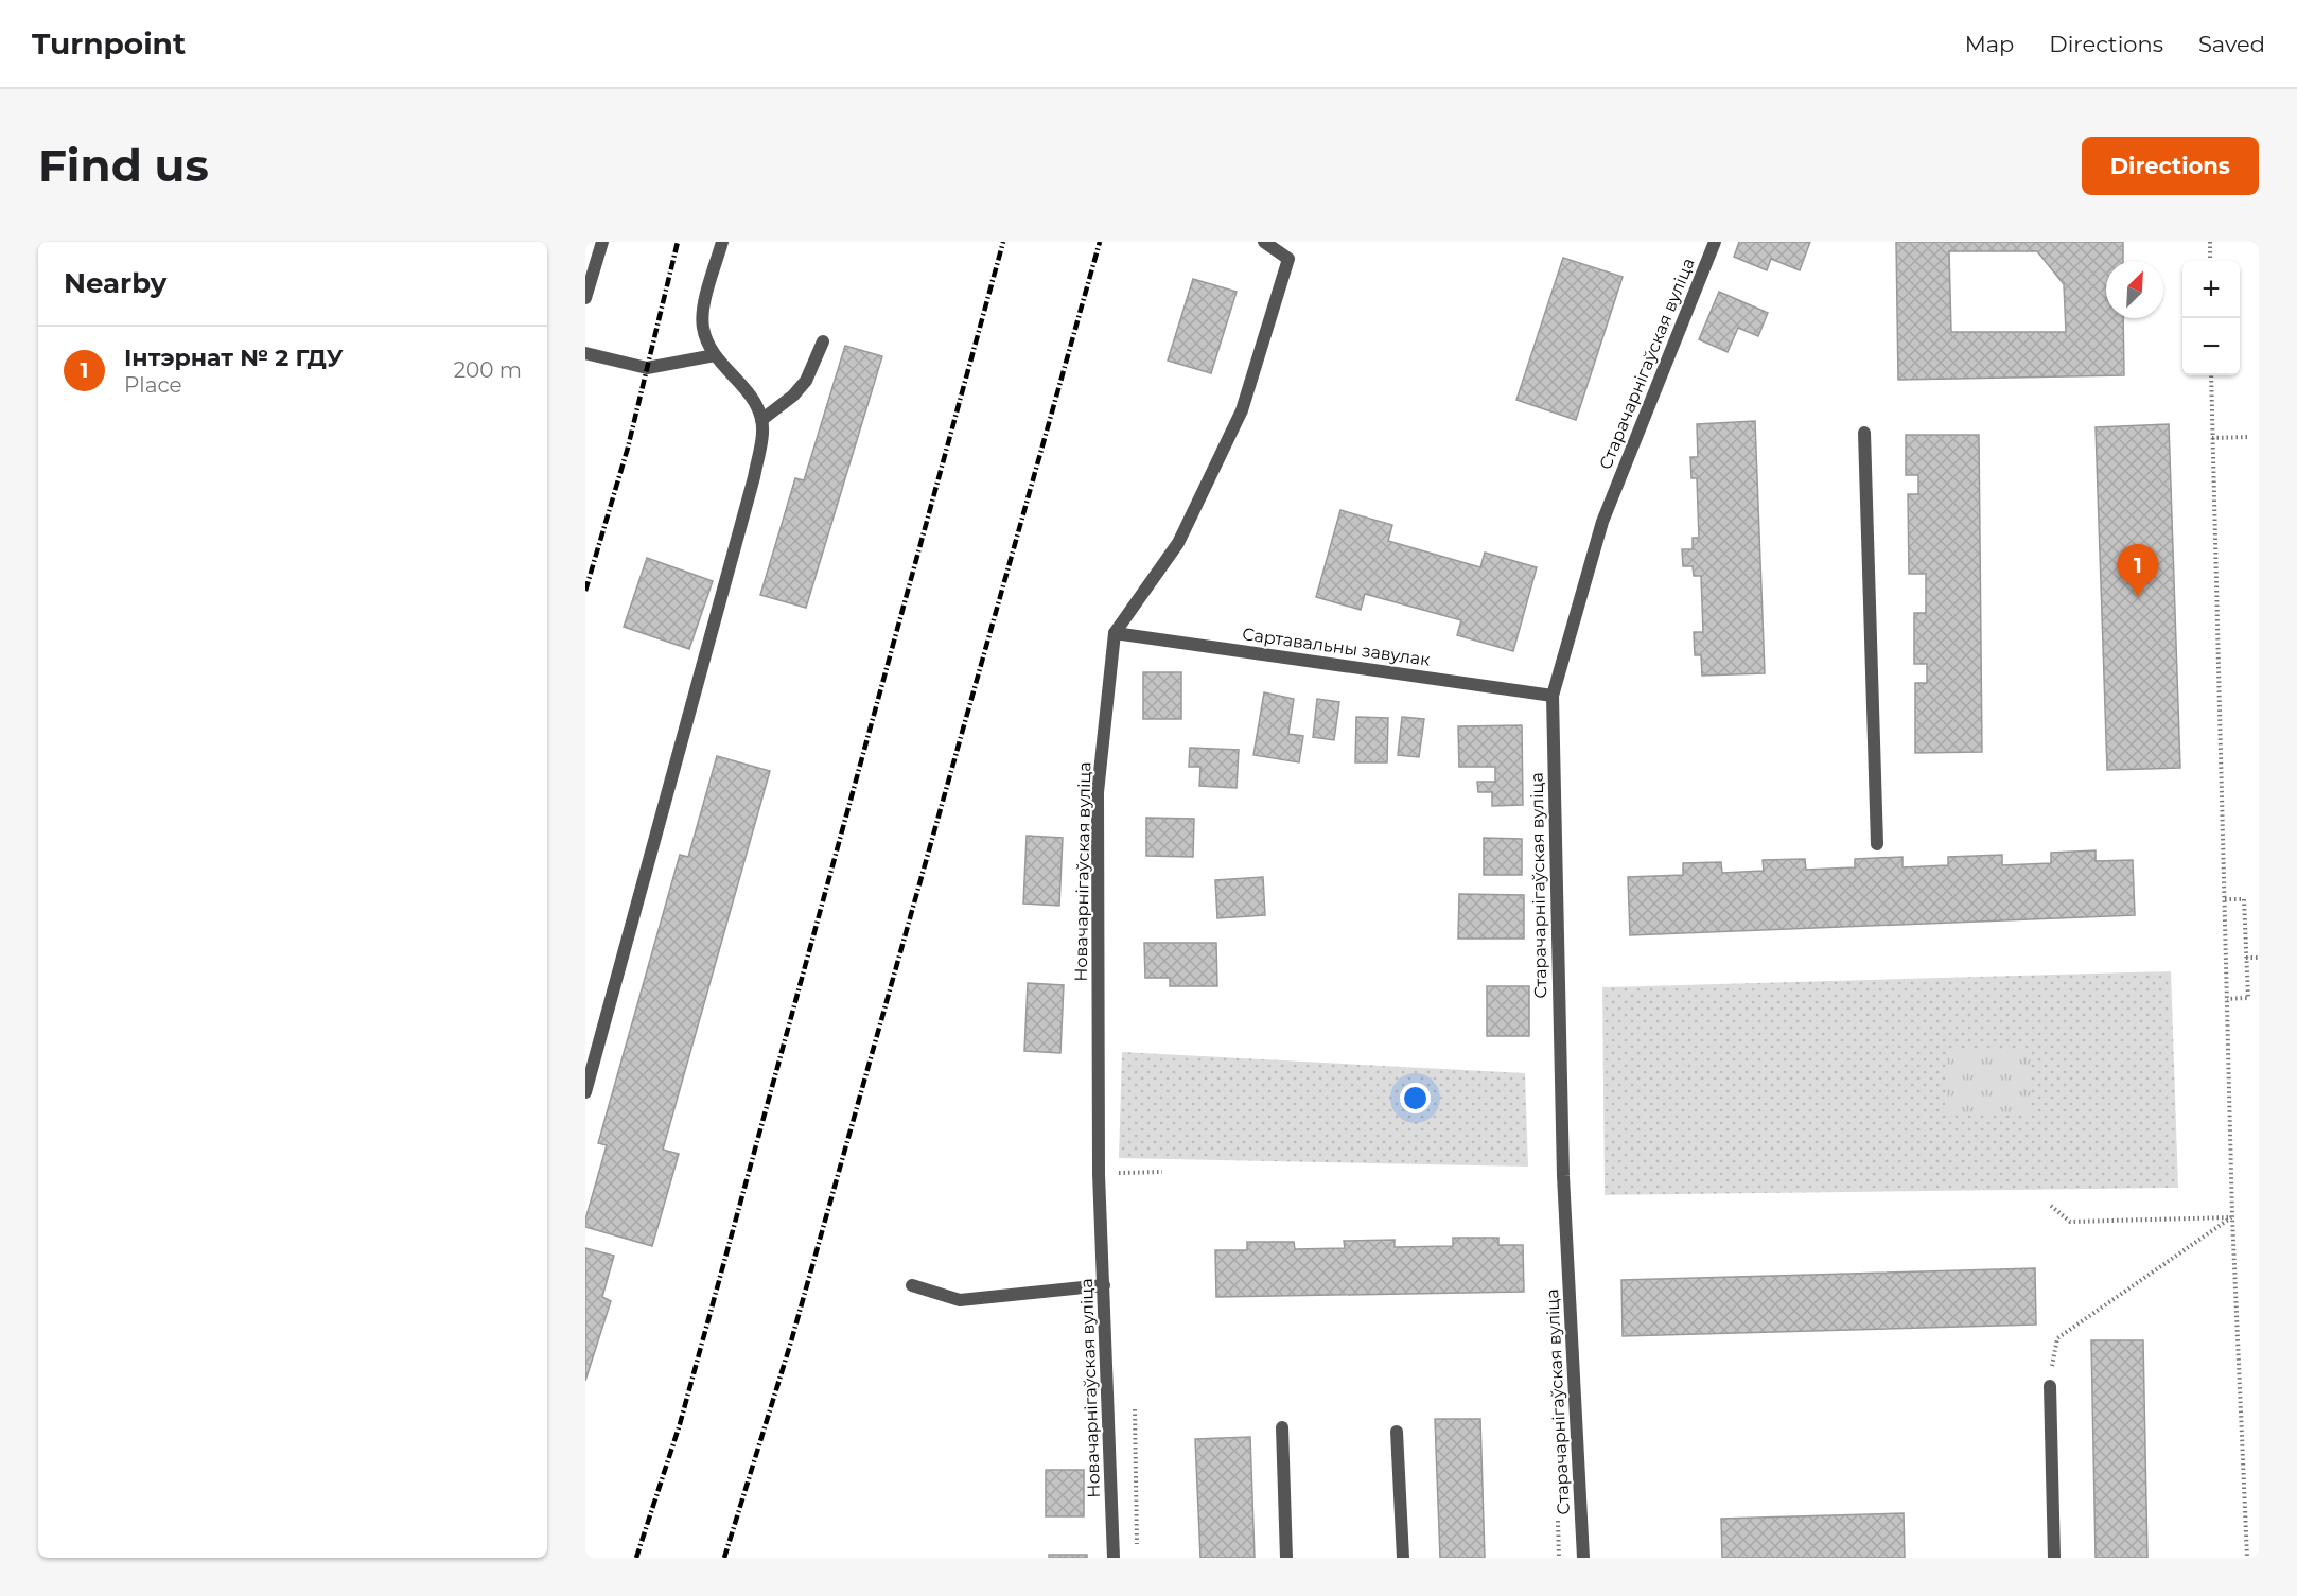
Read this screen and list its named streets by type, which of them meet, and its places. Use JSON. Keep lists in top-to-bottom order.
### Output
{
  "streets": {
    "street": ["Старачарнігаўская вуліца", "Сартавальны завулак", "Новачарнігаўская вуліца"]
  },
  "crossings": [
    ["Старачарнігаўская вуліца", "Сартавальны завулак"],
    ["Сартавальны завулак", "Новачарнігаўская вуліца"]
  ],
  "north": "top right",
  "page": {
    "header": "Turnpoint",
    "nav": ["Map", "Directions", "Saved"],
    "buttons": "Directions",
    "title": "Find us",
    "heading": "Nearby",
    "map_buttons": ["+", "−"],
    "list": [
      {
        "mark": "1",
        "name": "Інтэрнат № 2 ГДУ",
        "note": "Place",
        "value": "200 m"
      }
    ],
    "pins": "1"
  }
}
